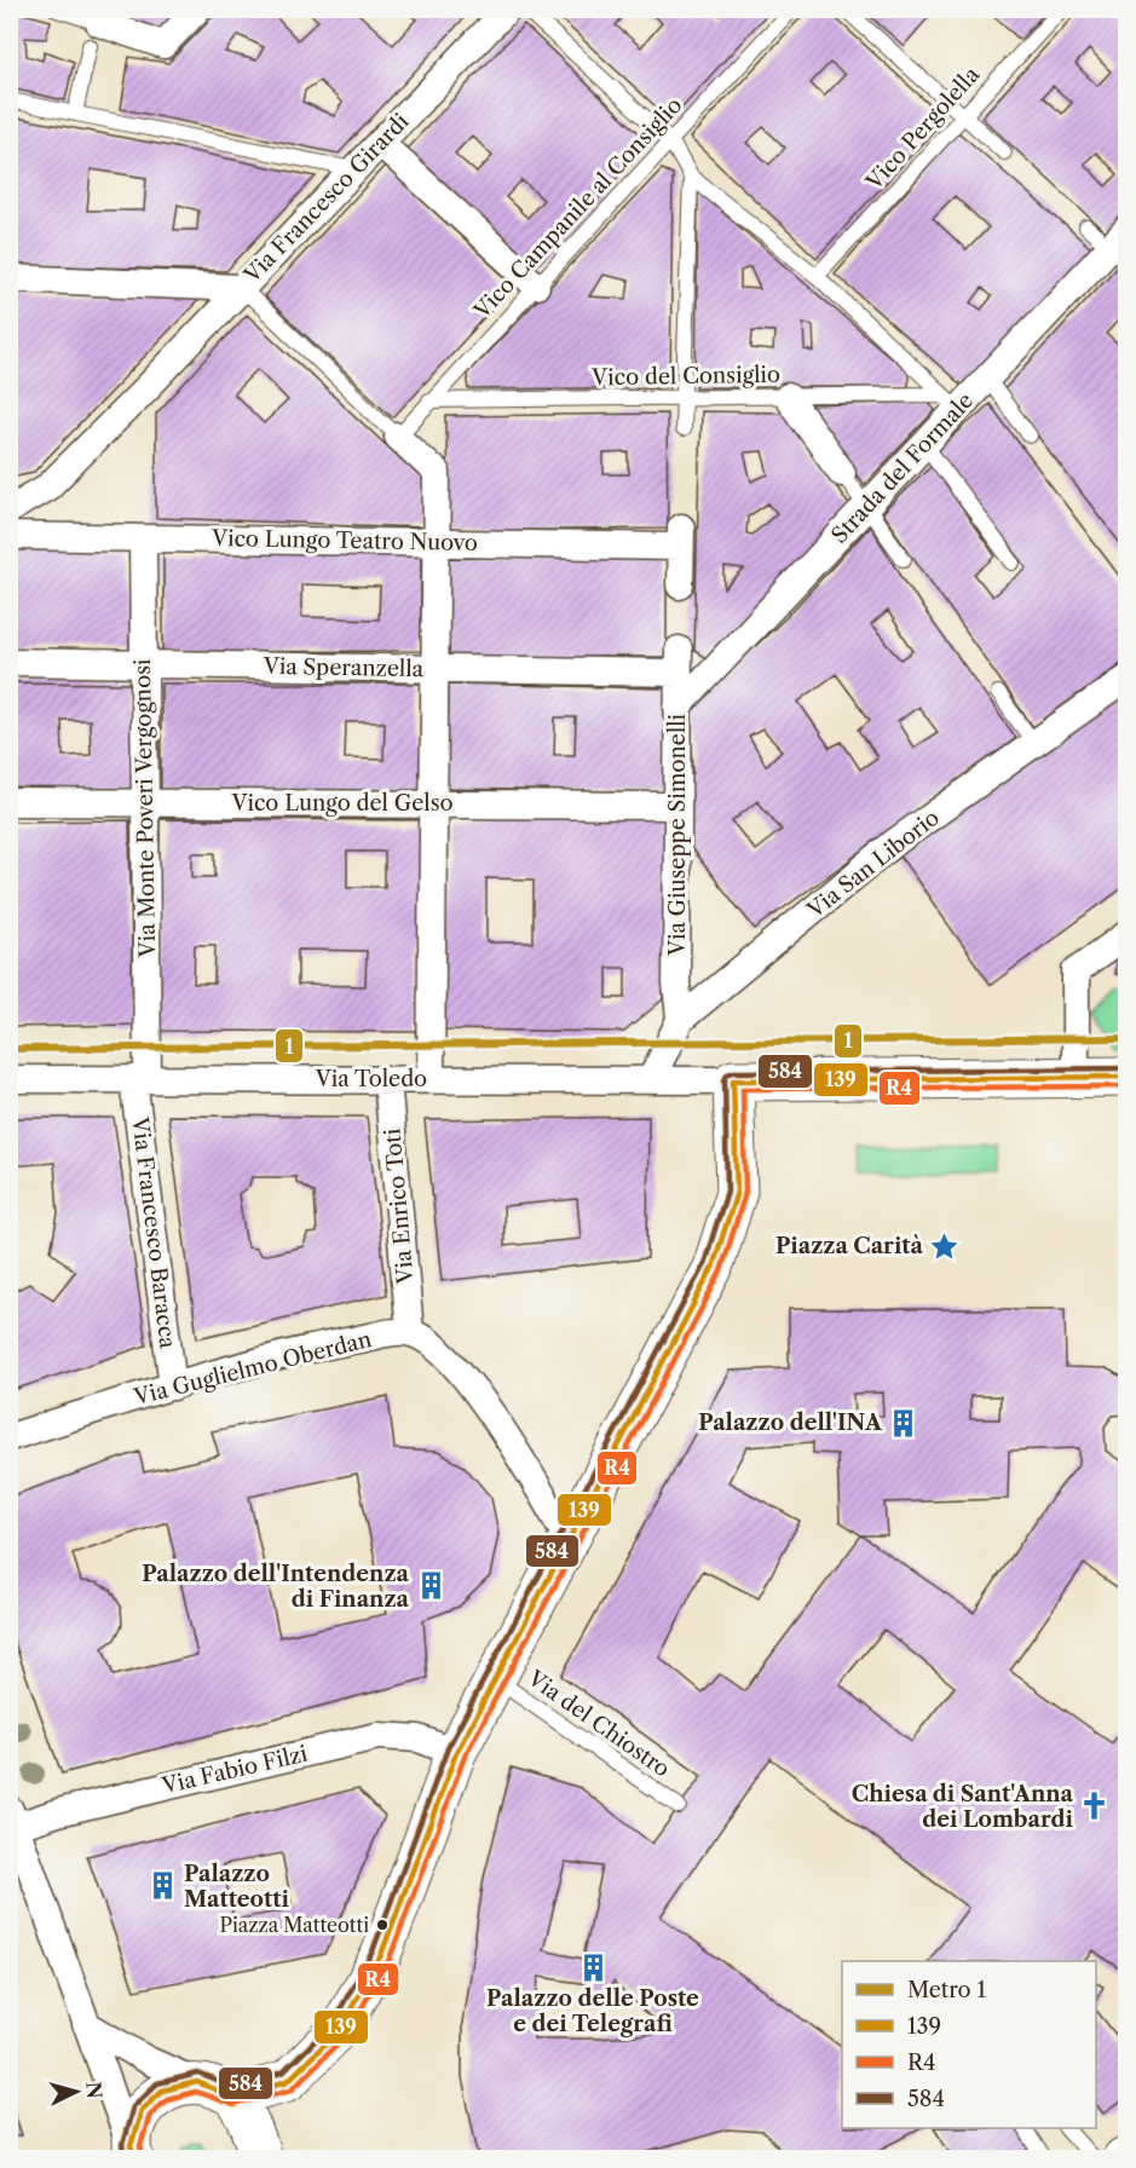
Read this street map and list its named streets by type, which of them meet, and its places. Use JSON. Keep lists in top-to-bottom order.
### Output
{
  "streets": {
    "street": [
      "Via Francesco Girardi",
      "Strada del Formale",
      "Vico Lungo Teatro Nuovo",
      "Via Speranzella",
      "Vico Lungo del Gelso",
      "Via Monte Poveri Vergognosi",
      "Via Giuseppe Simonelli",
      "Via San Liborio",
      "Via Toledo",
      "Via Enrico Toti",
      "Via Francesco Baracca",
      "Via Guglielmo Oberdan",
      "Via Fabio Filzi"
    ],
    "lane": [
      "Vico Pergolella",
      "Vico Campanile al Consiglio",
      "Vico del Consiglio",
      "Via del Chiostro"
    ]
  },
  "crossings": [
    ["Vico Campanile al Consiglio", "Vico del Consiglio"],
    ["Vico del Consiglio", "Strada del Formale"],
    ["Strada del Formale", "Via Giuseppe Simonelli"],
    ["Vico Lungo Teatro Nuovo", "Via Monte Poveri Vergognosi"],
    ["Via Speranzella", "Via Monte Poveri Vergognosi"],
    ["Via Speranzella", "Via Giuseppe Simonelli"],
    ["Vico Lungo del Gelso", "Via Monte Poveri Vergognosi"],
    ["Vico Lungo del Gelso", "Via Giuseppe Simonelli"],
    ["Via Monte Poveri Vergognosi", "Via Toledo"],
    ["Via Monte Poveri Vergognosi", "Via Francesco Baracca"],
    ["Via Giuseppe Simonelli", "Via San Liborio"],
    ["Via San Liborio", "Via Toledo"],
    ["Via Toledo", "Via Enrico Toti"],
    ["Via Toledo", "Via Francesco Baracca"],
    ["Via Enrico Toti", "Via Guglielmo Oberdan"],
    ["Via Francesco Baracca", "Via Guglielmo Oberdan"]
  ],
  "places": {
    "place": ["Piazza Carità"],
    "building": [
      "Palazzo dell'INA",
      "Palazzo dell'Intendenza di Finanza",
      "Palazzo Matteotti",
      "Palazzo delle Poste e dei Telegrafi"
    ],
    "church": ["Chiesa di Sant'Anna dei Lombardi"],
    "other": ["Piazza Matteotti"]
  },
  "lines": [
    "metro line 1",
    "transit line 584",
    "transit line 139",
    "transit line R4"
  ],
  "legend": [
    "Metro 1",
    "139",
    "R4",
    "584"
  ],
  "north": "right"
}
